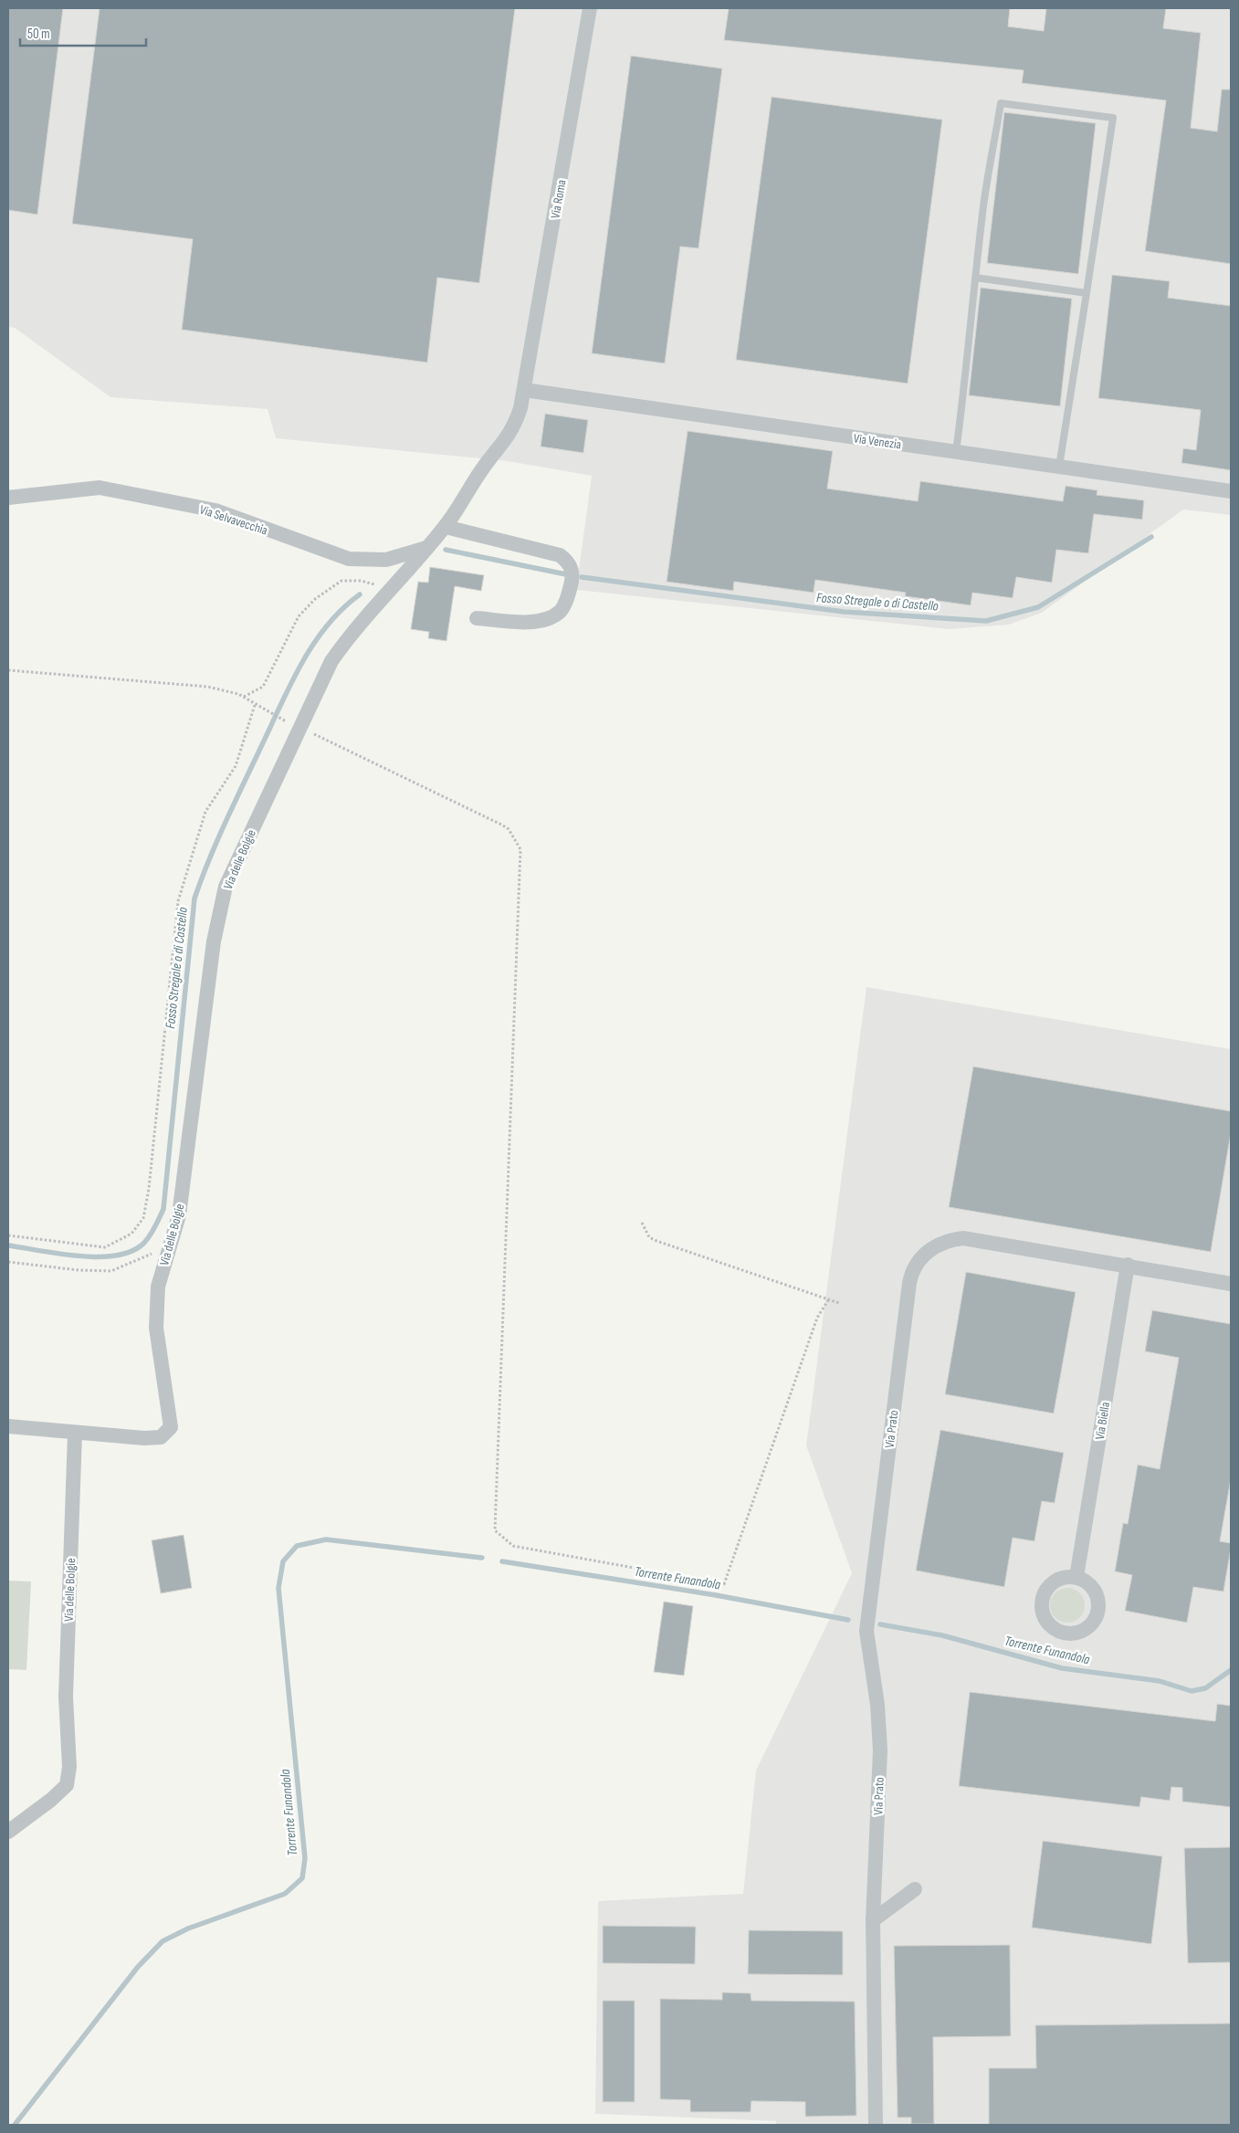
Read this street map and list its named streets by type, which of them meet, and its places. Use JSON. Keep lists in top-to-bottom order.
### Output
{
  "streets": {
    "street": [
      "Via Roma",
      "Via Venezia",
      "Via Selvavecchia",
      "Via delle Bolgie",
      "Via Biella",
      "Via Prato"
    ]
  },
  "crossings": [
    ["Via Roma", "Via Venezia"],
    ["Via Roma", "Via delle Bolgie"],
    ["Via Selvavecchia", "Via delle Bolgie"],
    ["Via Biella", "Via Prato"]
  ],
  "water": ["Fosso Stregale o di Castello", "Torrente Funandola"],
  "scale_bar": "50 m"
}
